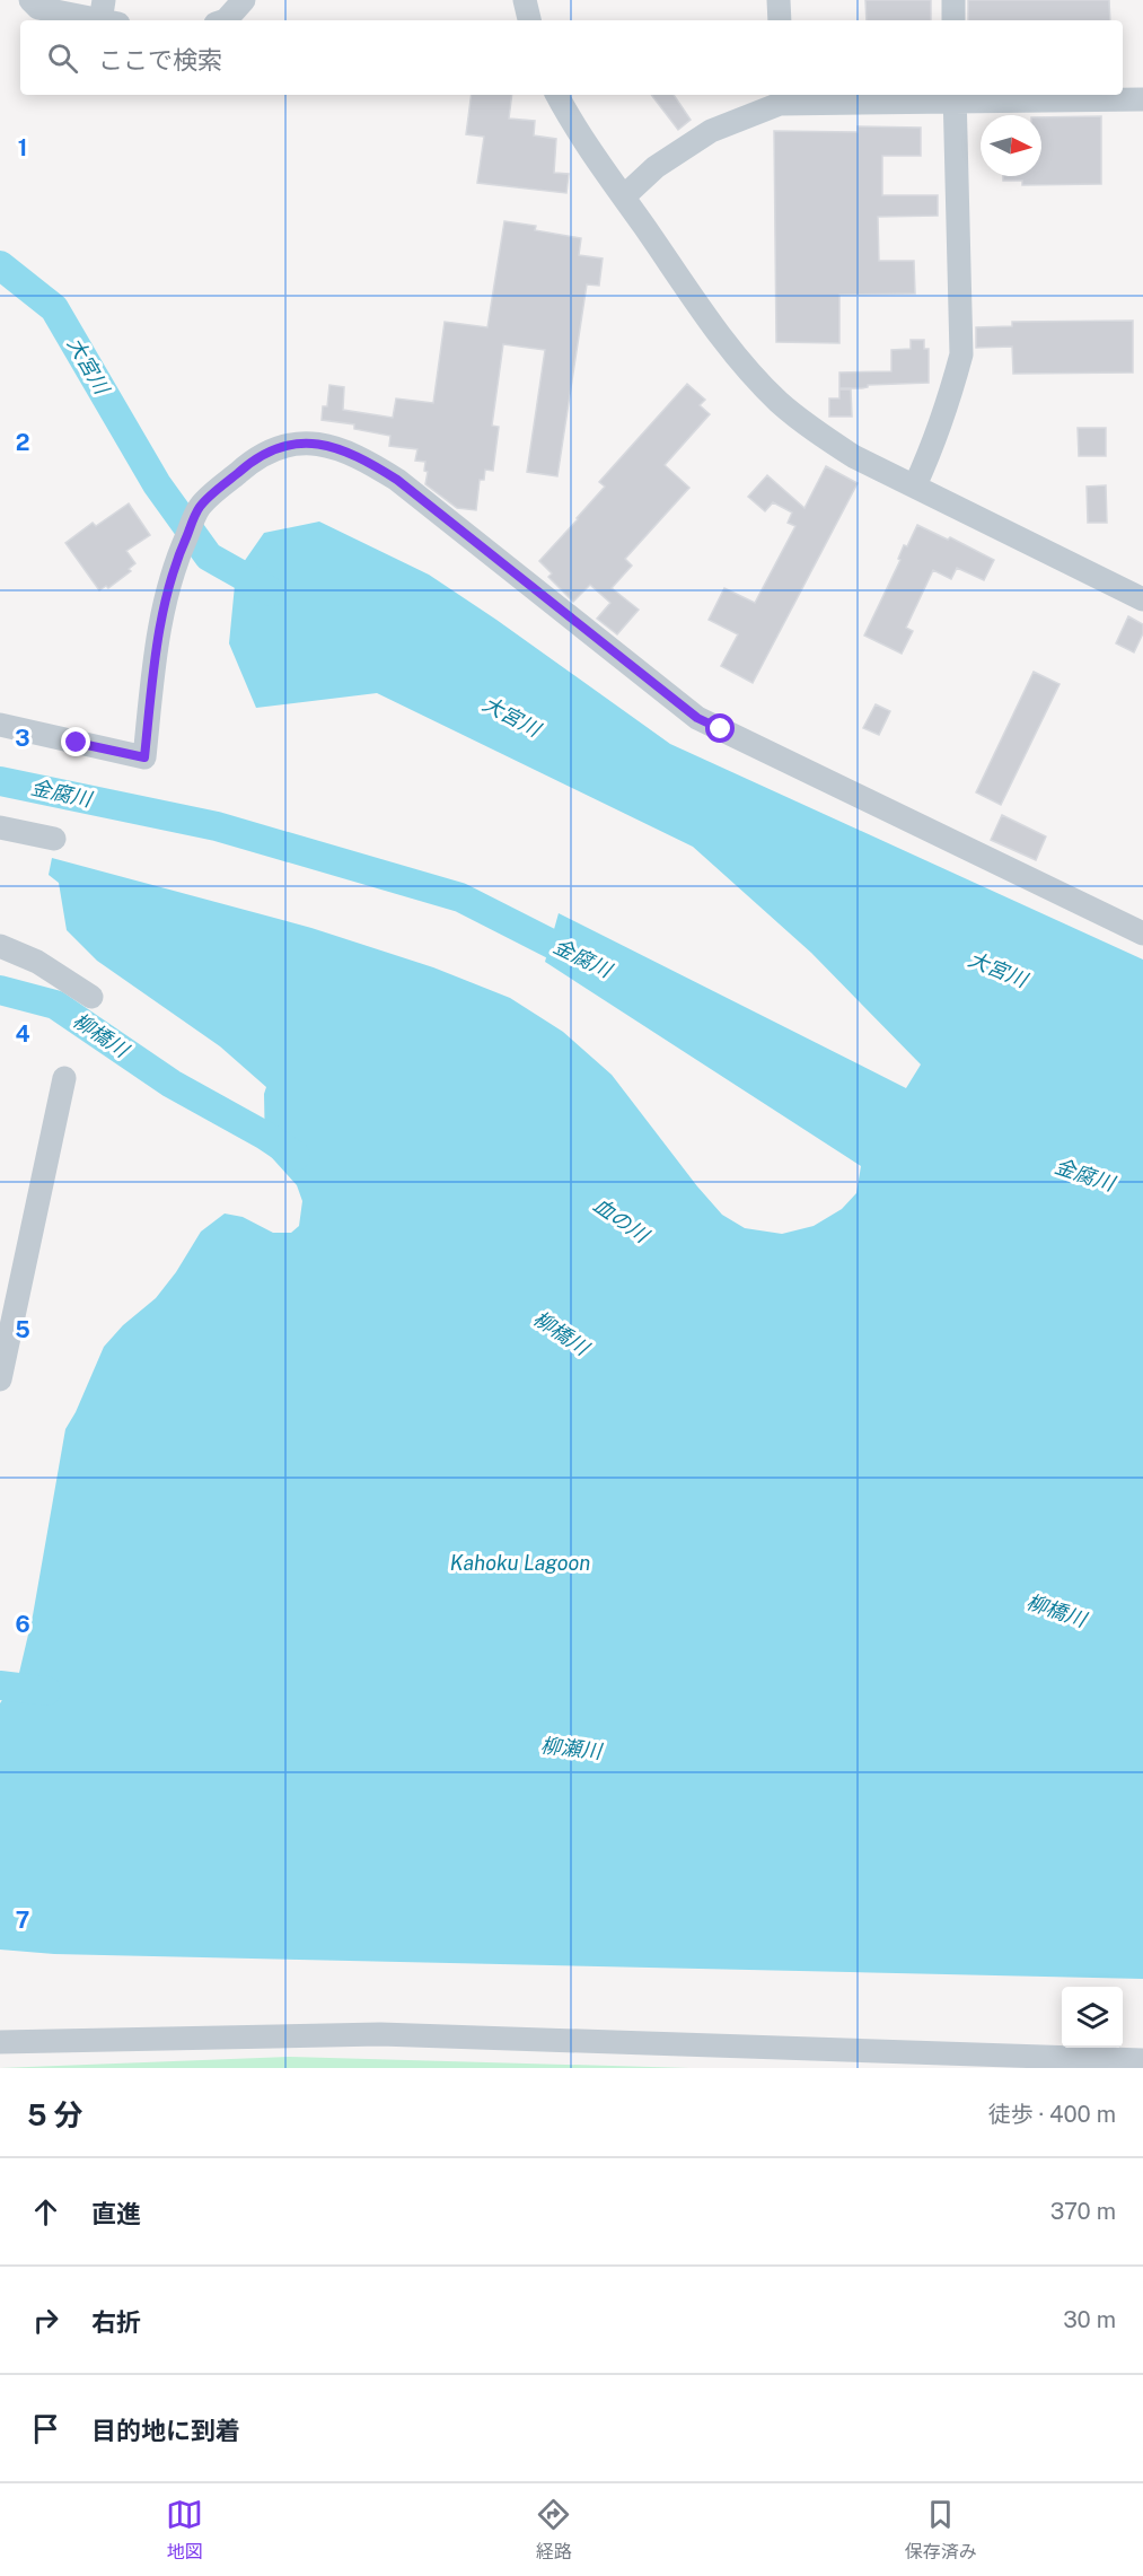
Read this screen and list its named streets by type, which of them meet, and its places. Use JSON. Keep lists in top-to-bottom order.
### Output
{
  "water": [
    "大宮川",
    "金腐川",
    "柳橋川",
    "血の川",
    "Kahoku Lagoon",
    "柳瀬川"
  ],
  "north": "right",
  "page": {
    "search": "ここで検索",
    "heading": ["5 分", "徒歩 · 400 m"],
    "list": [
      ["直進", "370 m"],
      ["右折", "30 m"],
      "目的地に到着"
    ],
    "nav": ["地図", "経路", "保存済み"]
  },
  "grid": {
    "rows": [
      "1",
      "2",
      "3",
      "4",
      "5",
      "6",
      "7"
    ]
  }
}
